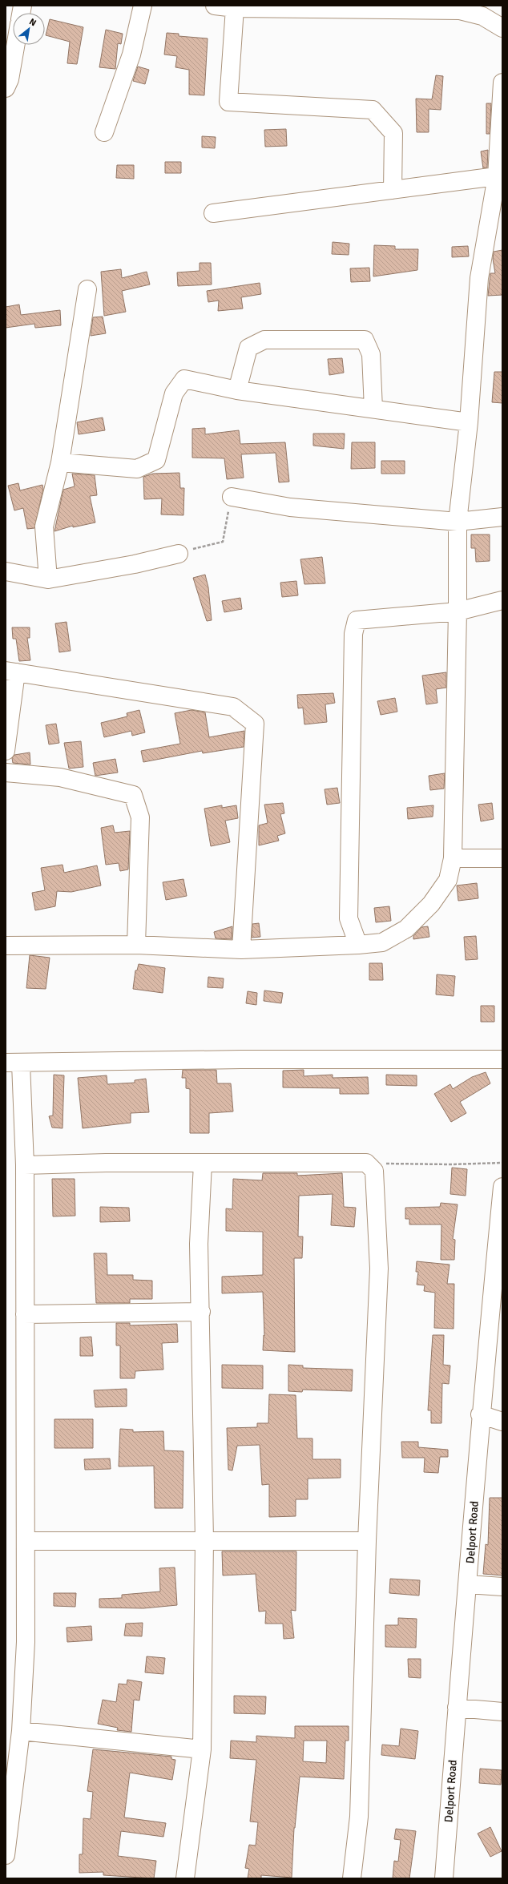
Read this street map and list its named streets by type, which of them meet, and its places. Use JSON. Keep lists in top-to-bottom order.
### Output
{
  "streets": {
    "street": ["Delport Road"]
  },
  "north": "top right"
}
